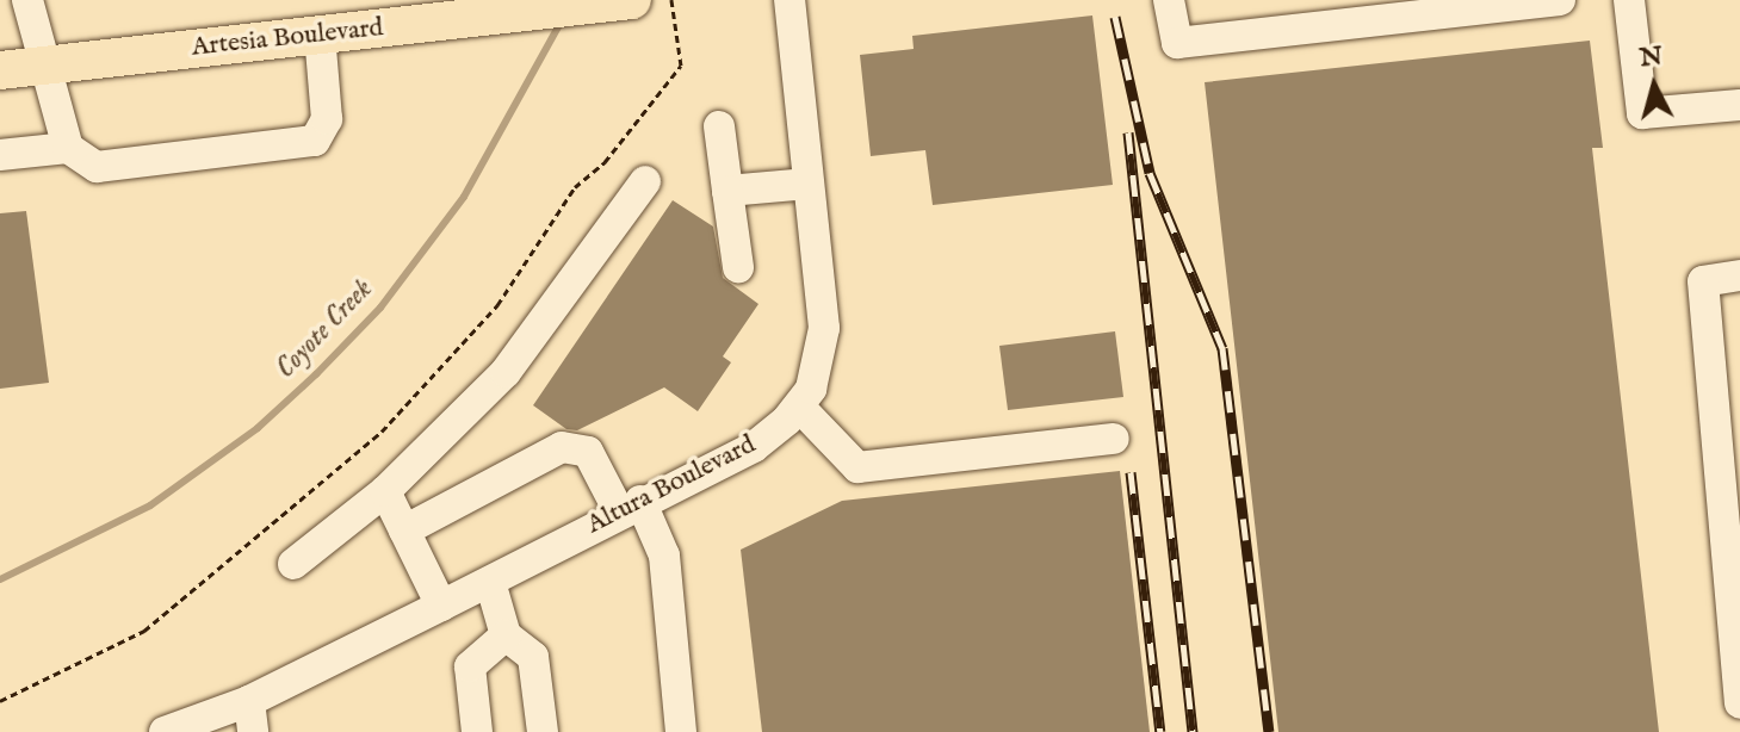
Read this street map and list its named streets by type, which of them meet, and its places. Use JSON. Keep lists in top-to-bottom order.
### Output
{
  "streets": {
    "main road": ["Artesia Boulevard"],
    "street": ["Altura Boulevard"]
  },
  "water": ["Coyote Creek"],
  "north": "top"
}
